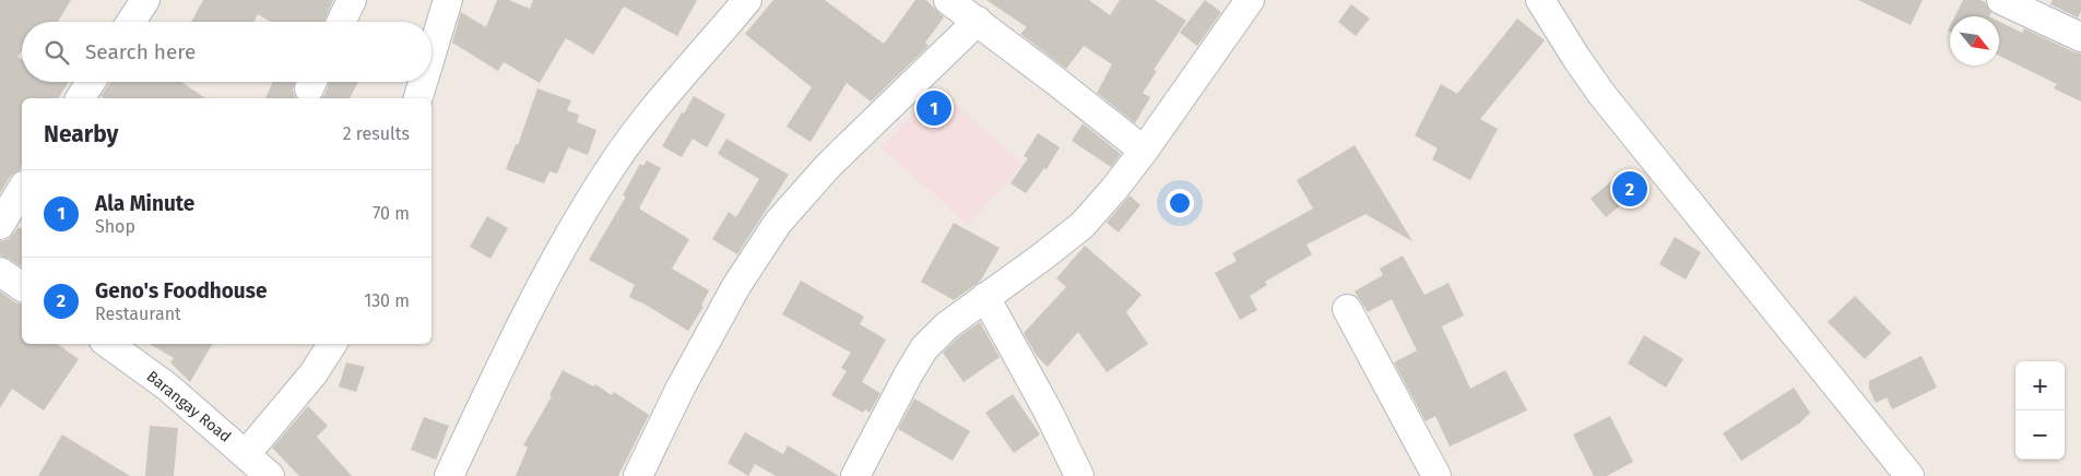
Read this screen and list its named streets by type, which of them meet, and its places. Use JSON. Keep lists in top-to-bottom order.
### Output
{
  "streets": {
    "street": ["Barangay Road"]
  },
  "north": "bottom right",
  "page": {
    "search": "Search here",
    "pins": ["1", "2"],
    "heading": ["Nearby", "2 results"],
    "list": [
      {
        "mark": "1",
        "name": "Ala Minute",
        "note": "Shop",
        "value": "70 m"
      },
      {
        "mark": "2",
        "name": "Geno's Foodhouse",
        "note": "Restaurant",
        "value": "130 m"
      }
    ],
    "map_buttons": ["+", "−"]
  }
}
